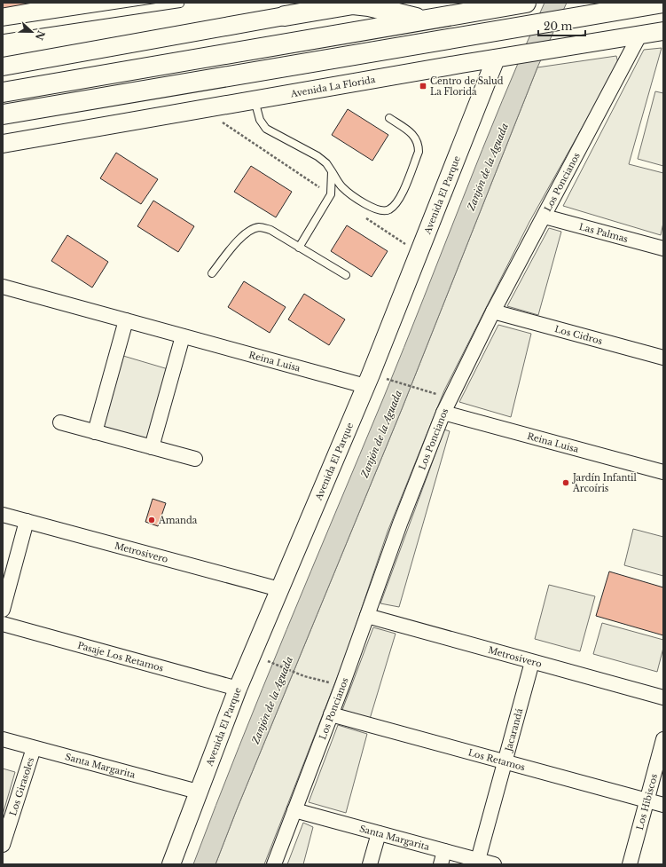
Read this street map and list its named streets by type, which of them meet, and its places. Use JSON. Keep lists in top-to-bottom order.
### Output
{
  "streets": {
    "street": [
      "Avenida La Florida",
      "Los Poncianos",
      "Avenida El Parque",
      "Las Palmas",
      "Los Cidros",
      "Reina Luisa",
      "Metrosivero",
      "Pasaje Los Retamos",
      "Jacarandá",
      "Los Retamos",
      "Santa Margarita",
      "Los Girasoles",
      "Los Hibiscos"
    ]
  },
  "crossings": [
    ["Avenida La Florida", "Los Poncianos"],
    ["Avenida La Florida", "Avenida El Parque"],
    ["Los Poncianos", "Las Palmas"],
    ["Los Poncianos", "Los Cidros"],
    ["Los Poncianos", "Reina Luisa"],
    ["Los Poncianos", "Metrosivero"],
    ["Los Poncianos", "Los Retamos"],
    ["Los Poncianos", "Santa Margarita"],
    ["Avenida El Parque", "Reina Luisa"],
    ["Avenida El Parque", "Metrosivero"],
    ["Avenida El Parque", "Pasaje Los Retamos"],
    ["Avenida El Parque", "Santa Margarita"],
    ["Metrosivero", "Jacarandá"],
    ["Jacarandá", "Los Retamos"],
    ["Jacarandá", "Santa Margarita"],
    ["Los Retamos", "Los Hibiscos"],
    ["Santa Margarita", "Los Girasoles"]
  ],
  "water": ["Zanjón de la Aguada"],
  "places": {
    "transit": ["Centro de Salud La Florida"],
    "other": ["Jardín Infantil Arcoíris", "Amanda"]
  },
  "scale_bar": "20 m",
  "north": "right"
}
